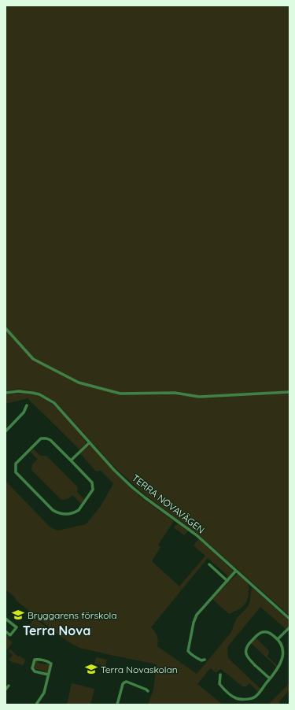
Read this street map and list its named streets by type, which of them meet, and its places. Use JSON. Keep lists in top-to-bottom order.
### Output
{
  "streets": {
    "street": ["TERRA NOVAVÄGEN"]
  },
  "districts": ["Terra Nova"],
  "places": {
    "school or university": ["Bryggarens förskola", "Terra Novaskolan"]
  }
}
